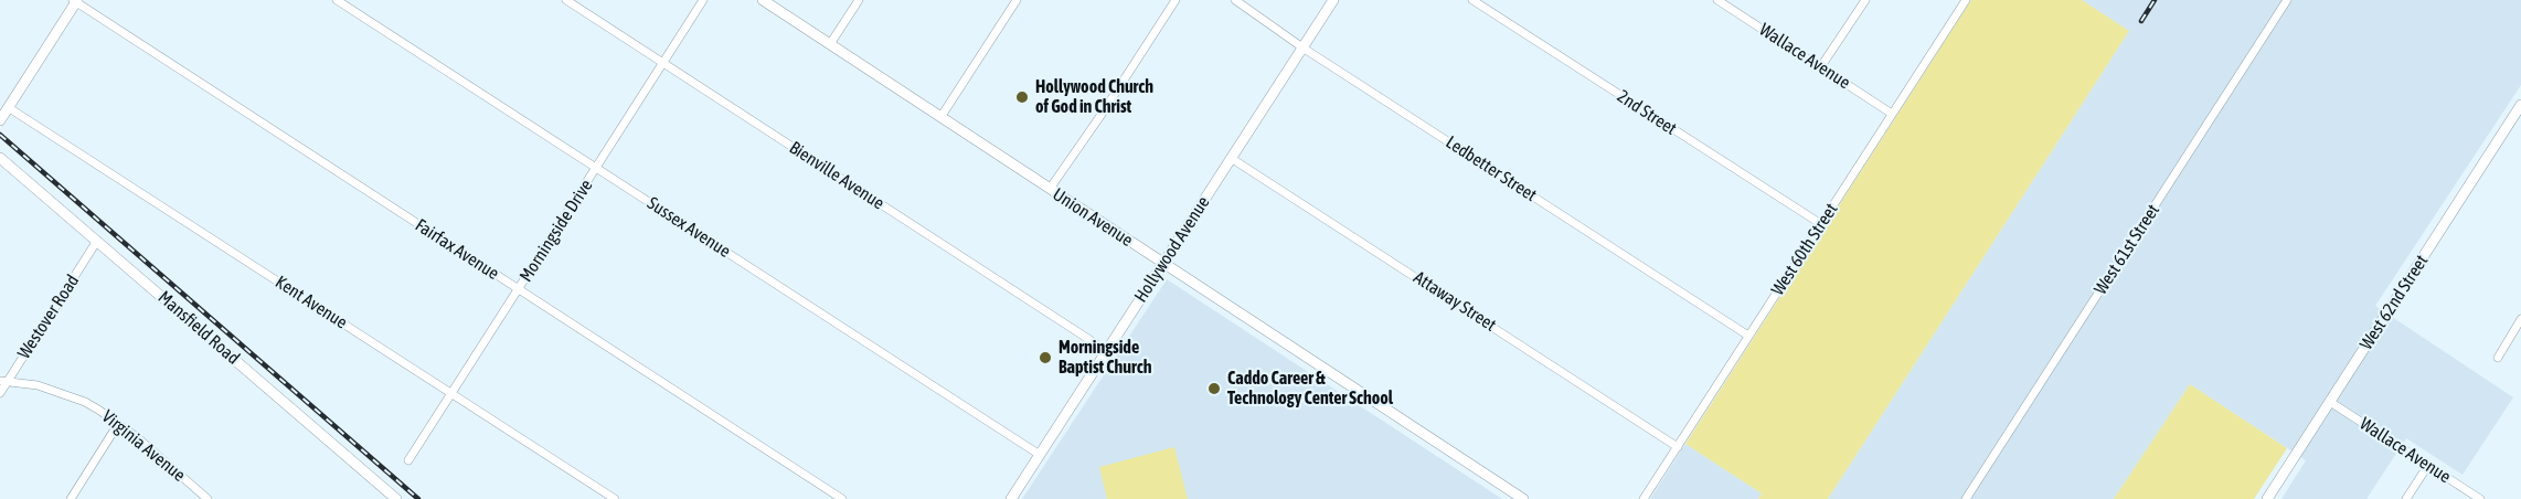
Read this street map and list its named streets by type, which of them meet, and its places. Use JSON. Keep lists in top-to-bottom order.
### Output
{
  "streets": {
    "street": [
      "Wallace Avenue",
      "2nd Street",
      "Ledbetter Street",
      "Bienville Avenue",
      "Union Avenue",
      "Sussex Avenue",
      "Morningside Drive",
      "Fairfax Avenue",
      "Hollywood Avenue",
      "West 60th Street",
      "West 61st Street",
      "Attaway Street",
      "Kent Avenue",
      "West 62nd Street",
      "Westover Road",
      "Mansfield Road",
      "Virginia Avenue"
    ]
  },
  "crossings": [
    ["Wallace Avenue", "West 60th Street"],
    ["Wallace Avenue", "West 62nd Street"],
    ["2nd Street", "West 60th Street"],
    ["Ledbetter Street", "Hollywood Avenue"],
    ["Ledbetter Street", "West 60th Street"],
    ["Bienville Avenue", "Morningside Drive"],
    ["Bienville Avenue", "Hollywood Avenue"],
    ["Union Avenue", "Hollywood Avenue"],
    ["Sussex Avenue", "Morningside Drive"],
    ["Sussex Avenue", "Hollywood Avenue"],
    ["Morningside Drive", "Fairfax Avenue"],
    ["Morningside Drive", "Kent Avenue"],
    ["Hollywood Avenue", "Attaway Street"],
    ["West 60th Street", "Attaway Street"],
    ["Westover Road", "Mansfield Road"],
    ["Westover Road", "Virginia Avenue"]
  ],
  "places": ["Hollywood Church of God in Christ", "Morningside Baptist Church", "Caddo Career & Technology Center School"]
}
